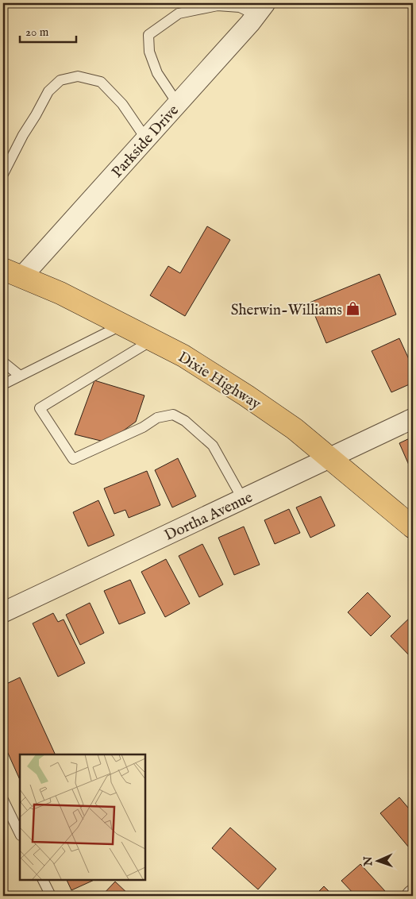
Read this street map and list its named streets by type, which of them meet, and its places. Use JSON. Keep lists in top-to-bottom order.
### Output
{
  "streets": {
    "main road": ["Dixie Highway"],
    "street": ["Parkside Drive", "Dortha Avenue"]
  },
  "crossings": [
    ["Parkside Drive", "Dixie Highway"],
    ["Dixie Highway", "Dortha Avenue"]
  ],
  "places": {
    "shop": ["Sherwin-Williams"]
  },
  "scale_bar": "20 m",
  "north": "left"
}
